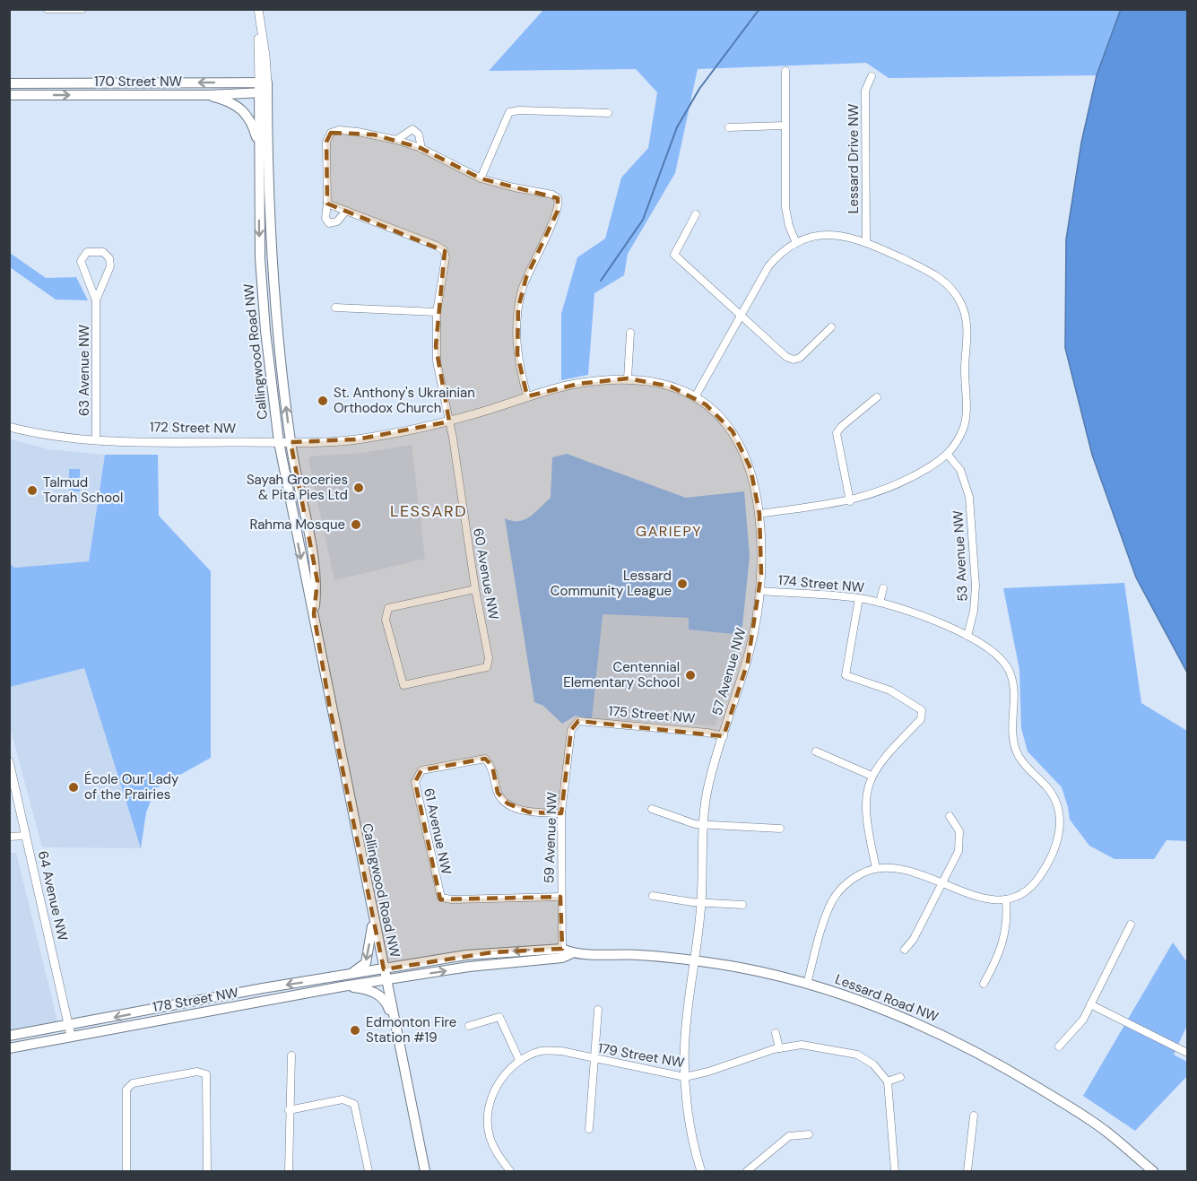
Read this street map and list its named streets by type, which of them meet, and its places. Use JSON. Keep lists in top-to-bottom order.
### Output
{
  "streets": {
    "main road": [
      "170 Street NW",
      "Callingwood Road NW",
      "Lessard Road NW",
      "178 Street NW"
    ],
    "street": [
      "Lessard Drive NW",
      "63 Avenue NW",
      "172 Street NW",
      "53 Avenue NW",
      "60 Avenue NW",
      "174 Street NW",
      "57 Avenue NW",
      "175 Street NW",
      "61 Avenue NW",
      "59 Avenue NW",
      "64 Avenue NW",
      "179 Street NW"
    ]
  },
  "crossings": [
    ["170 Street NW", "Callingwood Road NW"],
    ["Callingwood Road NW", "172 Street NW"],
    ["Callingwood Road NW", "Lessard Road NW"],
    ["Callingwood Road NW", "178 Street NW"],
    ["63 Avenue NW", "172 Street NW"],
    ["172 Street NW", "60 Avenue NW"],
    ["172 Street NW", "57 Avenue NW"],
    ["53 Avenue NW", "174 Street NW"],
    ["174 Street NW", "57 Avenue NW"],
    ["57 Avenue NW", "175 Street NW"],
    ["57 Avenue NW", "Lessard Road NW"],
    ["57 Avenue NW", "179 Street NW"],
    ["175 Street NW", "59 Avenue NW"],
    ["61 Avenue NW", "59 Avenue NW"],
    ["59 Avenue NW", "Lessard Road NW"],
    ["64 Avenue NW", "178 Street NW"],
    ["Lessard Road NW", "178 Street NW"]
  ],
  "districts": ["LESSARD", "GARIEPY"],
  "places": [
    "St. Anthony's Ukrainian Orthodox Church",
    "Sayah Groceries & Pita Pies Ltd",
    "Talmud Torah School",
    "Rahma Mosque",
    "Lessard Community League",
    "Centennial Elementary School",
    "École Our Lady of the Prairies",
    "Edmonton Fire Station #19"
  ]
}
